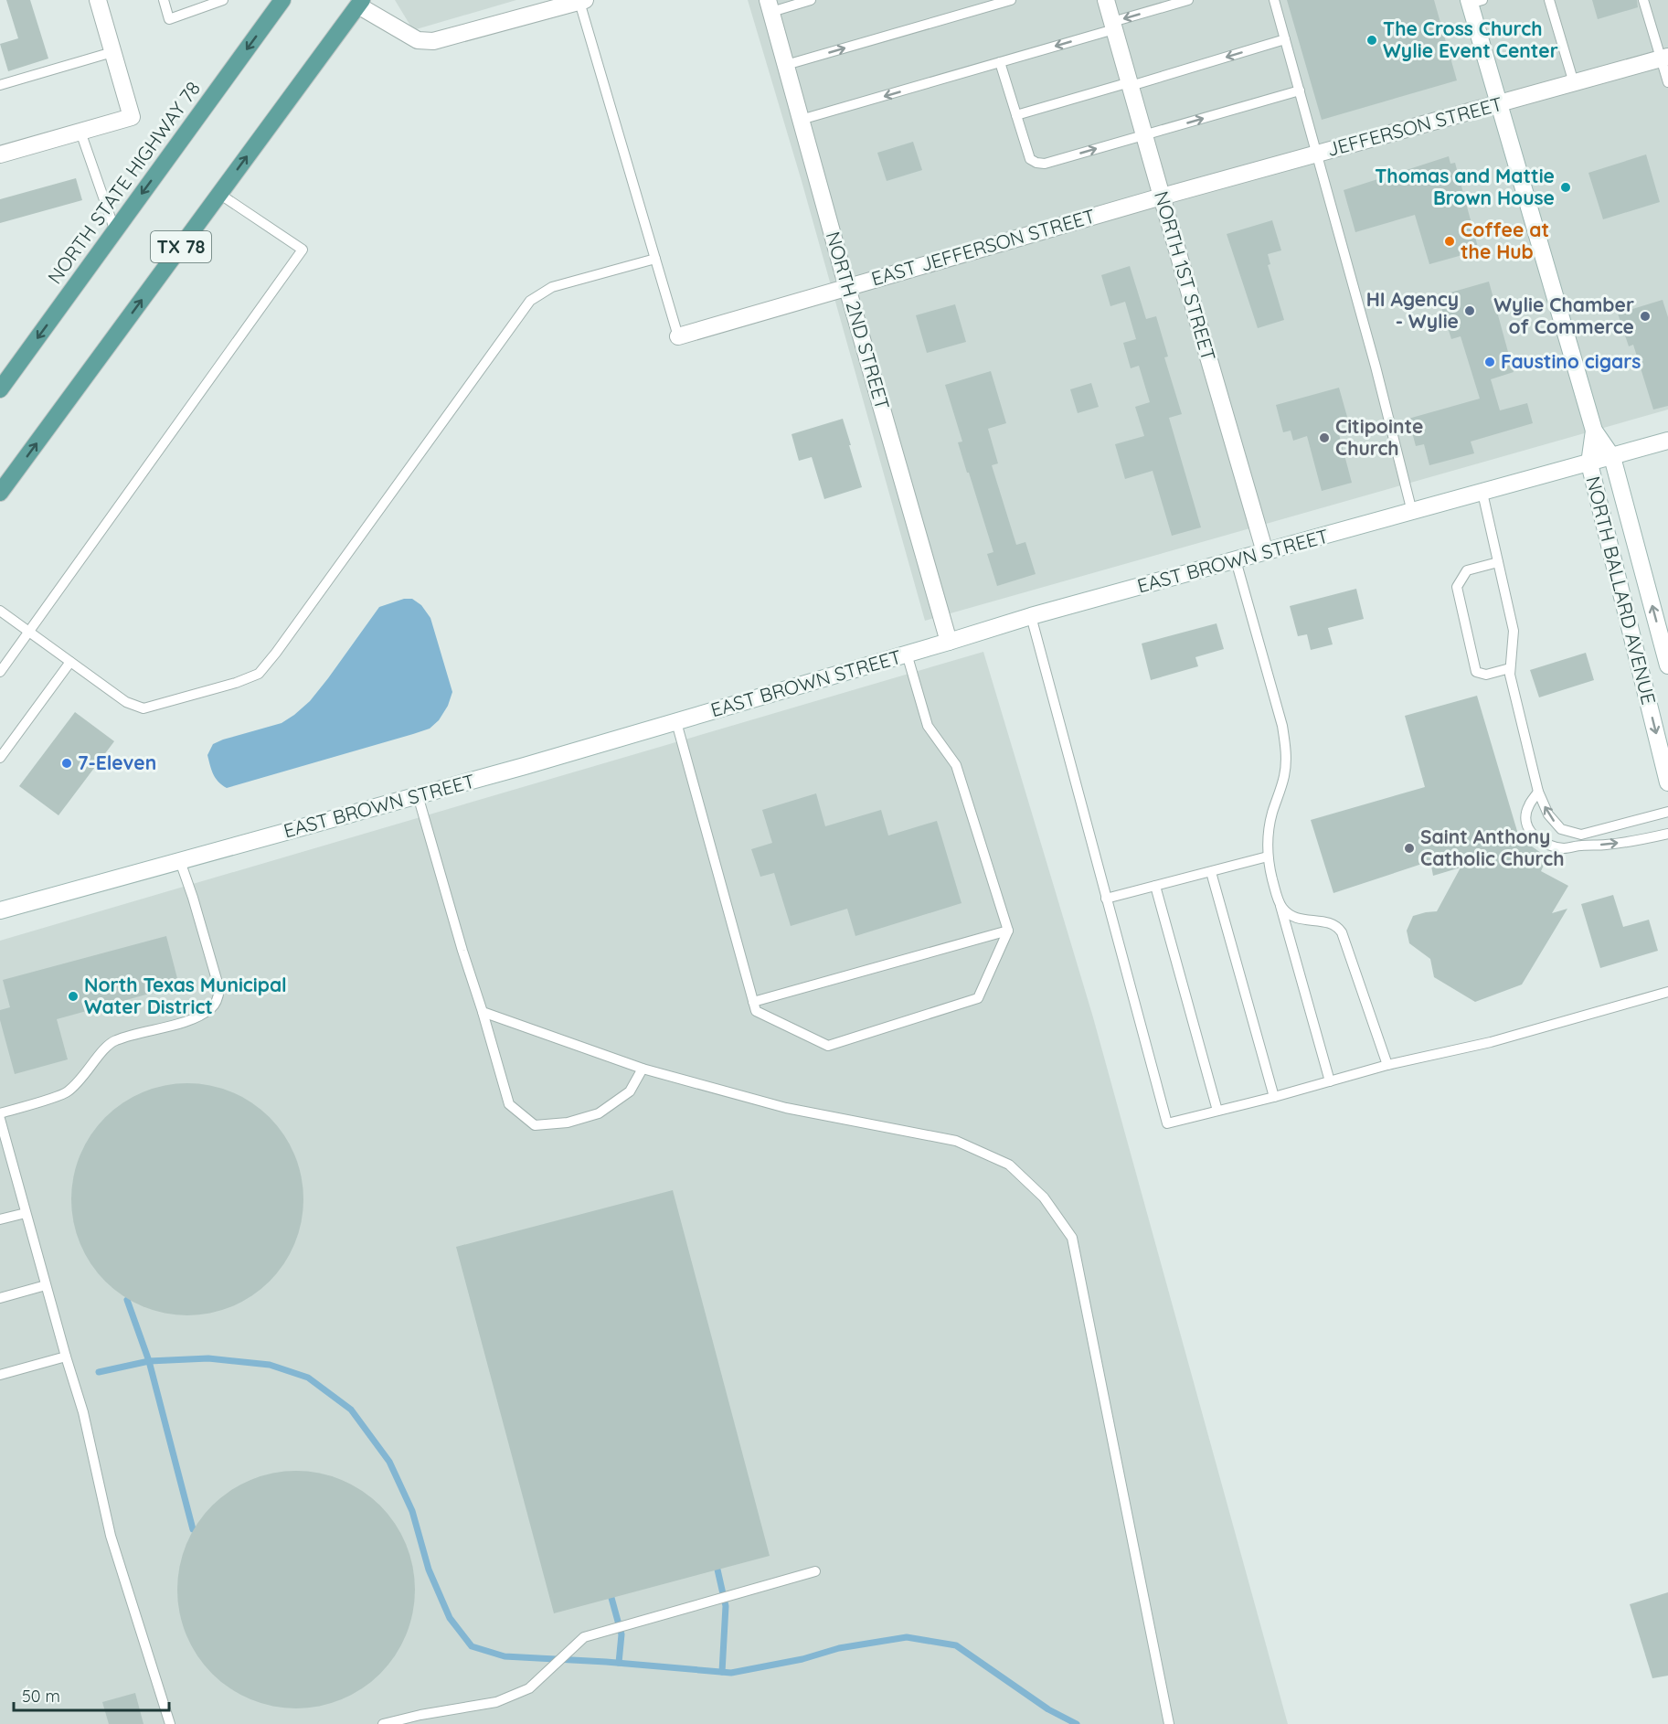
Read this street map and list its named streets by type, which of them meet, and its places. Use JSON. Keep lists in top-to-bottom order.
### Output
{
  "streets": {
    "main road": [
      "JEFFERSON STREET",
      "NORTH STATE HIGHWAY 78",
      "TX 78",
      "EAST JEFFERSON STREET",
      "NORTH 1ST STREET",
      "NORTH 2ND STREET",
      "EAST BROWN STREET",
      "NORTH BALLARD AVENUE"
    ]
  },
  "crossings": [
    ["JEFFERSON STREET", "EAST JEFFERSON STREET"],
    ["JEFFERSON STREET", "NORTH 1ST STREET"],
    ["JEFFERSON STREET", "NORTH BALLARD AVENUE"],
    ["EAST JEFFERSON STREET", "NORTH 1ST STREET"],
    ["EAST JEFFERSON STREET", "NORTH 2ND STREET"],
    ["NORTH 1ST STREET", "EAST BROWN STREET"],
    ["NORTH 2ND STREET", "EAST BROWN STREET"],
    ["EAST BROWN STREET", "NORTH BALLARD AVENUE"]
  ],
  "places": [
    "The Cross Church Wylie Event Center",
    "Thomas and Mattie Brown House",
    "Coffee at the Hub",
    "HI Agency - Wylie",
    "Wylie Chamber of Commerce",
    "Faustino cigars",
    "Citipointe Church",
    "7-Eleven",
    "Saint Anthony Catholic Church",
    "North Texas Municipal Water District"
  ],
  "scale_bar": "50 m"
}
